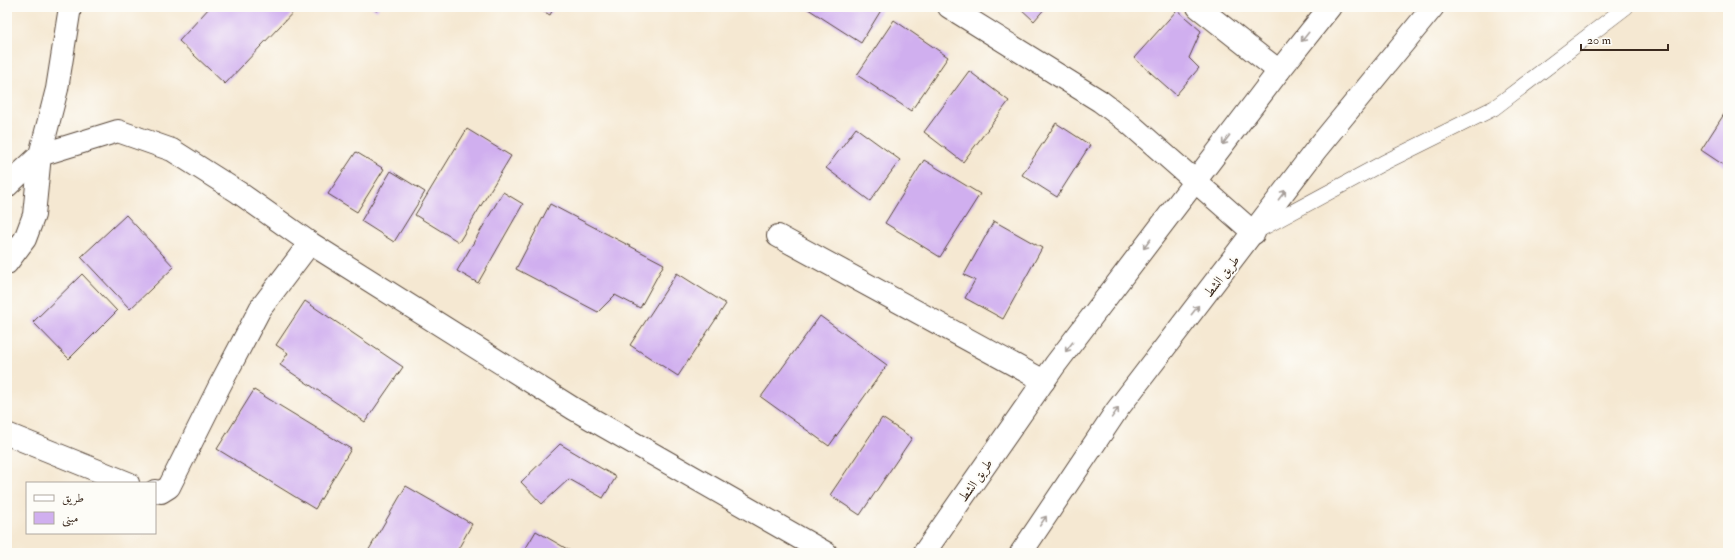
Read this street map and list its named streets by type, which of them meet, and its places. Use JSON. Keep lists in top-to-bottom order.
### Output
{
  "streets": {
    "main road": ["طريق الشط"]
  },
  "legend": ["طريق", "مبنى"],
  "scale_bar": "20 m"
}
